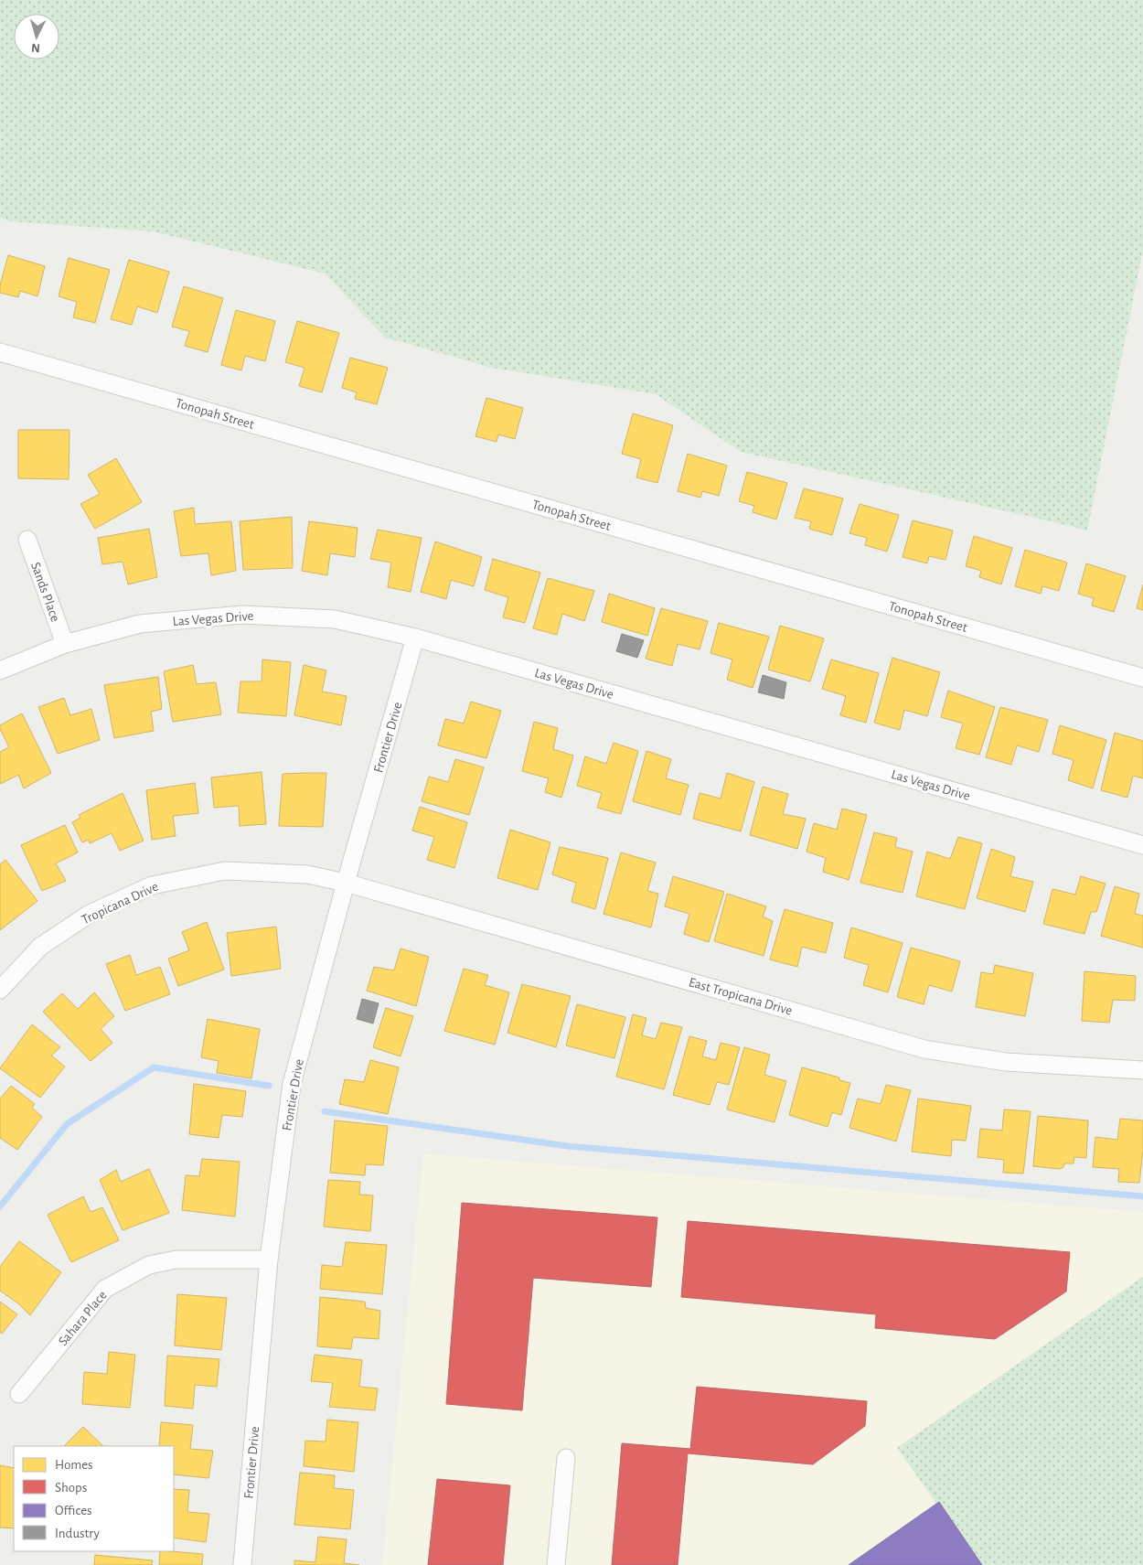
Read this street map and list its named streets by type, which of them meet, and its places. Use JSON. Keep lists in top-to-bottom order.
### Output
{
  "streets": {
    "street": [
      "Tonopah Street",
      "Sands Place",
      "Las Vegas Drive",
      "Frontier Drive",
      "Tropicana Drive",
      "East Tropicana Drive",
      "Sahara Place"
    ]
  },
  "crossings": [
    ["Sands Place", "Las Vegas Drive"],
    ["Las Vegas Drive", "Frontier Drive"],
    ["Frontier Drive", "Tropicana Drive"],
    ["Frontier Drive", "East Tropicana Drive"],
    ["Frontier Drive", "Sahara Place"],
    ["Tropicana Drive", "East Tropicana Drive"]
  ],
  "legend": [
    "Homes",
    "Shops",
    "Offices",
    "Industry"
  ],
  "north": "bottom"
}
